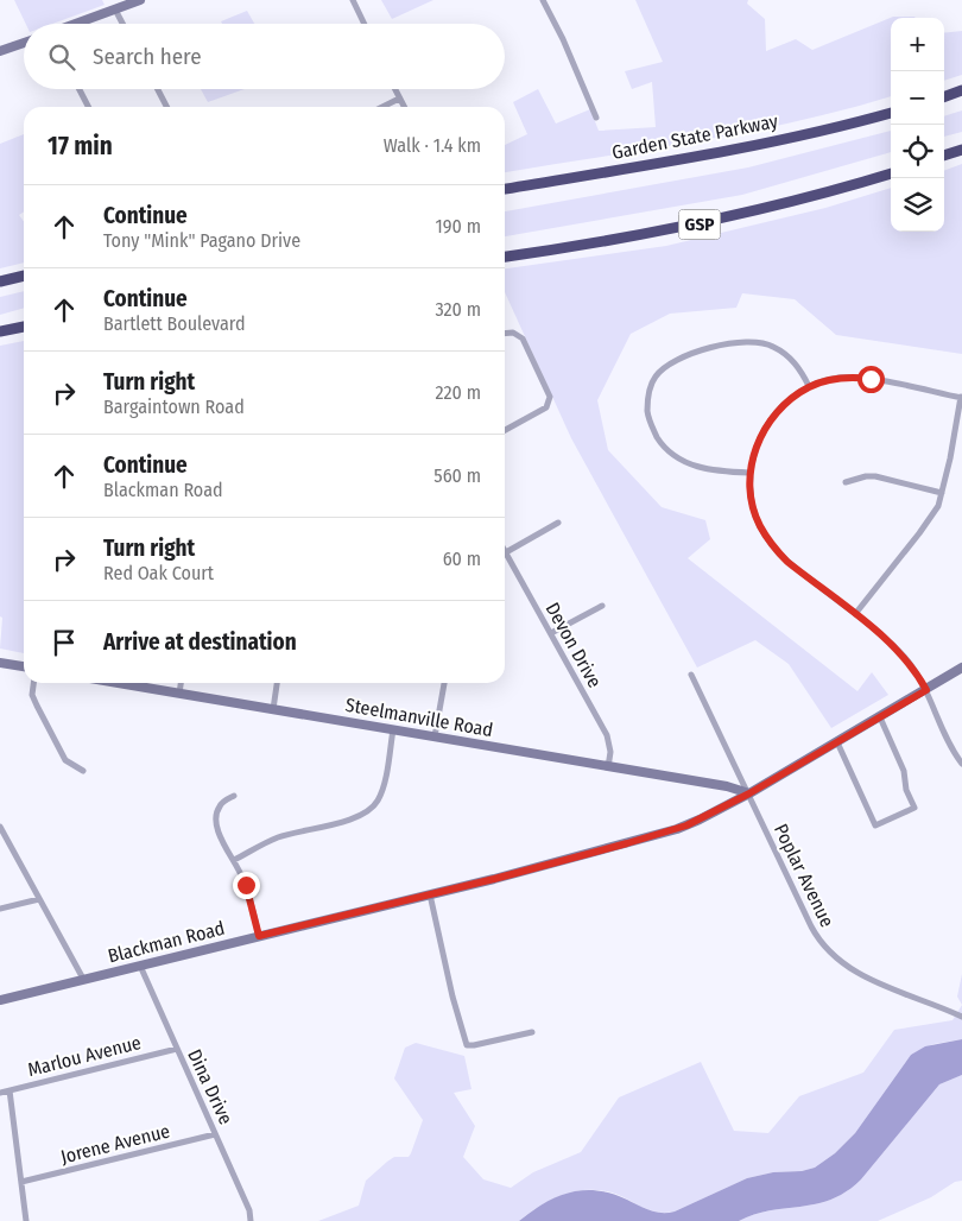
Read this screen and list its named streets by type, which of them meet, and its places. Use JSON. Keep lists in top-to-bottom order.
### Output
{
  "streets": {
    "highway": ["Garden State Parkway", "GSP"],
    "main road": ["Steelmanville Road", "Blackman Road"],
    "street": [
      "Devon Drive",
      "Poplar Avenue",
      "Marlou Avenue",
      "Dina Drive",
      "Jorene Avenue"
    ]
  },
  "crossings": [
    ["Devon Drive", "Steelmanville Road"],
    ["Steelmanville Road", "Poplar Avenue"],
    ["Steelmanville Road", "Blackman Road"],
    ["Poplar Avenue", "Blackman Road"],
    ["Blackman Road", "Dina Drive"],
    ["Marlou Avenue", "Dina Drive"],
    ["Dina Drive", "Jorene Avenue"]
  ],
  "page": {
    "map_buttons": ["+", "−"],
    "search": "Search here",
    "heading": ["17 min", "Walk · 1.4 km"],
    "list": [
      ["Continue", "Tony \"Mink\" Pagano Drive", "190 m"],
      ["Continue", "Bartlett Boulevard", "320 m"],
      ["Turn right", "Bargaintown Road", "220 m"],
      ["Continue", "Blackman Road", "560 m"],
      ["Turn right", "Red Oak Court", "60 m"],
      "Arrive at destination"
    ]
  }
}
